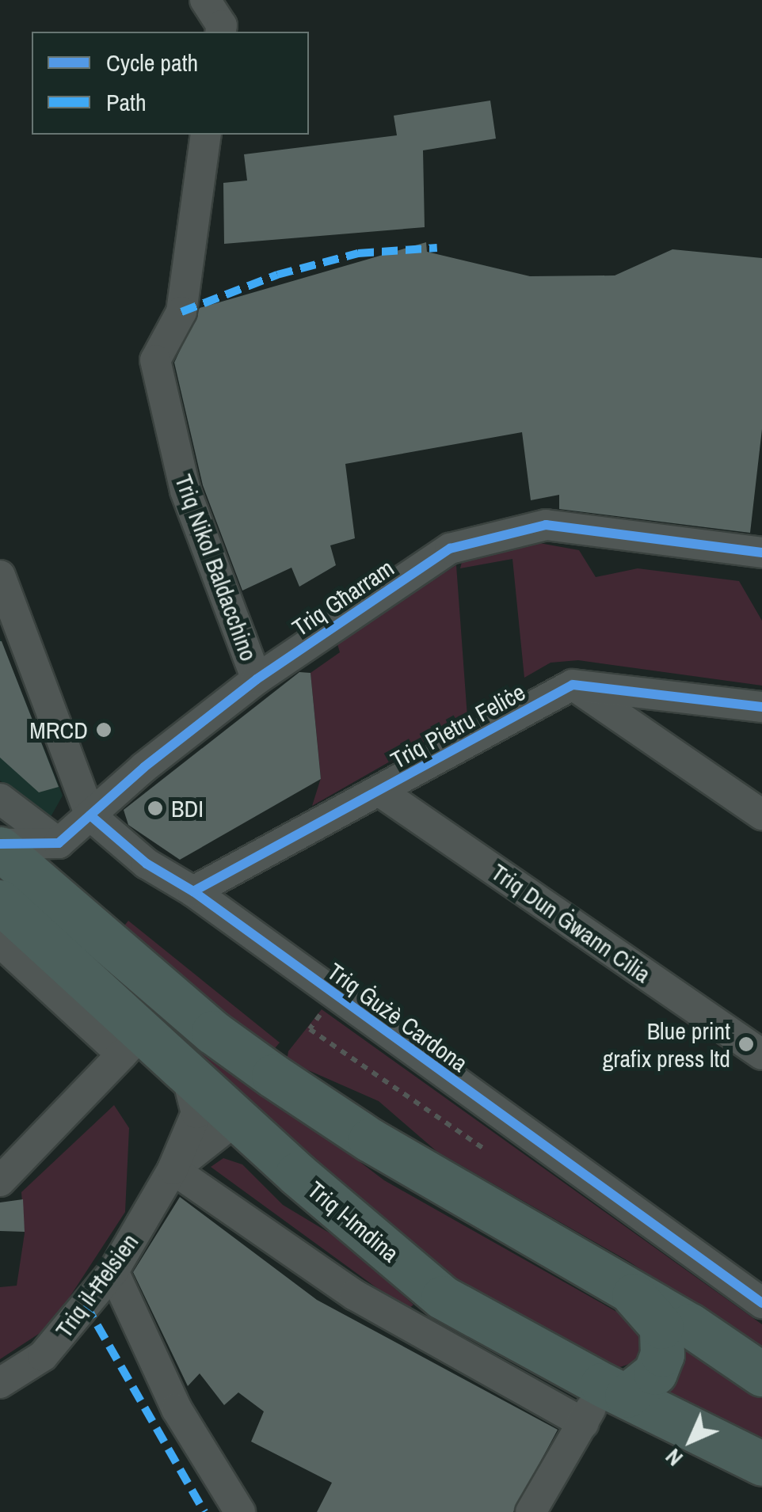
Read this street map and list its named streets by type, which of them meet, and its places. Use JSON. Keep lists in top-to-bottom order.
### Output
{
  "streets": {
    "highway": ["Triq l-Imdina"],
    "street": [
      "Triq Nikol Baldacchino",
      "Triq Għarram",
      "Triq Pietru Feliċe",
      "Triq Dun Ġwann Cilia",
      "Triq Ġużè Cardona",
      "Triq il-Ħelsien"
    ]
  },
  "crossings": [
    ["Triq Nikol Baldacchino", "Triq Għarram"],
    ["Triq Għarram", "Triq Ġużè Cardona"],
    ["Triq Pietru Feliċe", "Triq Dun Ġwann Cilia"],
    ["Triq Pietru Feliċe", "Triq Ġużè Cardona"],
    ["Triq l-Imdina", "Triq il-Ħelsien"]
  ],
  "places": ["MRCD", "BDI", "Blue print grafix press ltd"],
  "legend": ["Cycle path", "Path"],
  "north": "bottom left"
}
